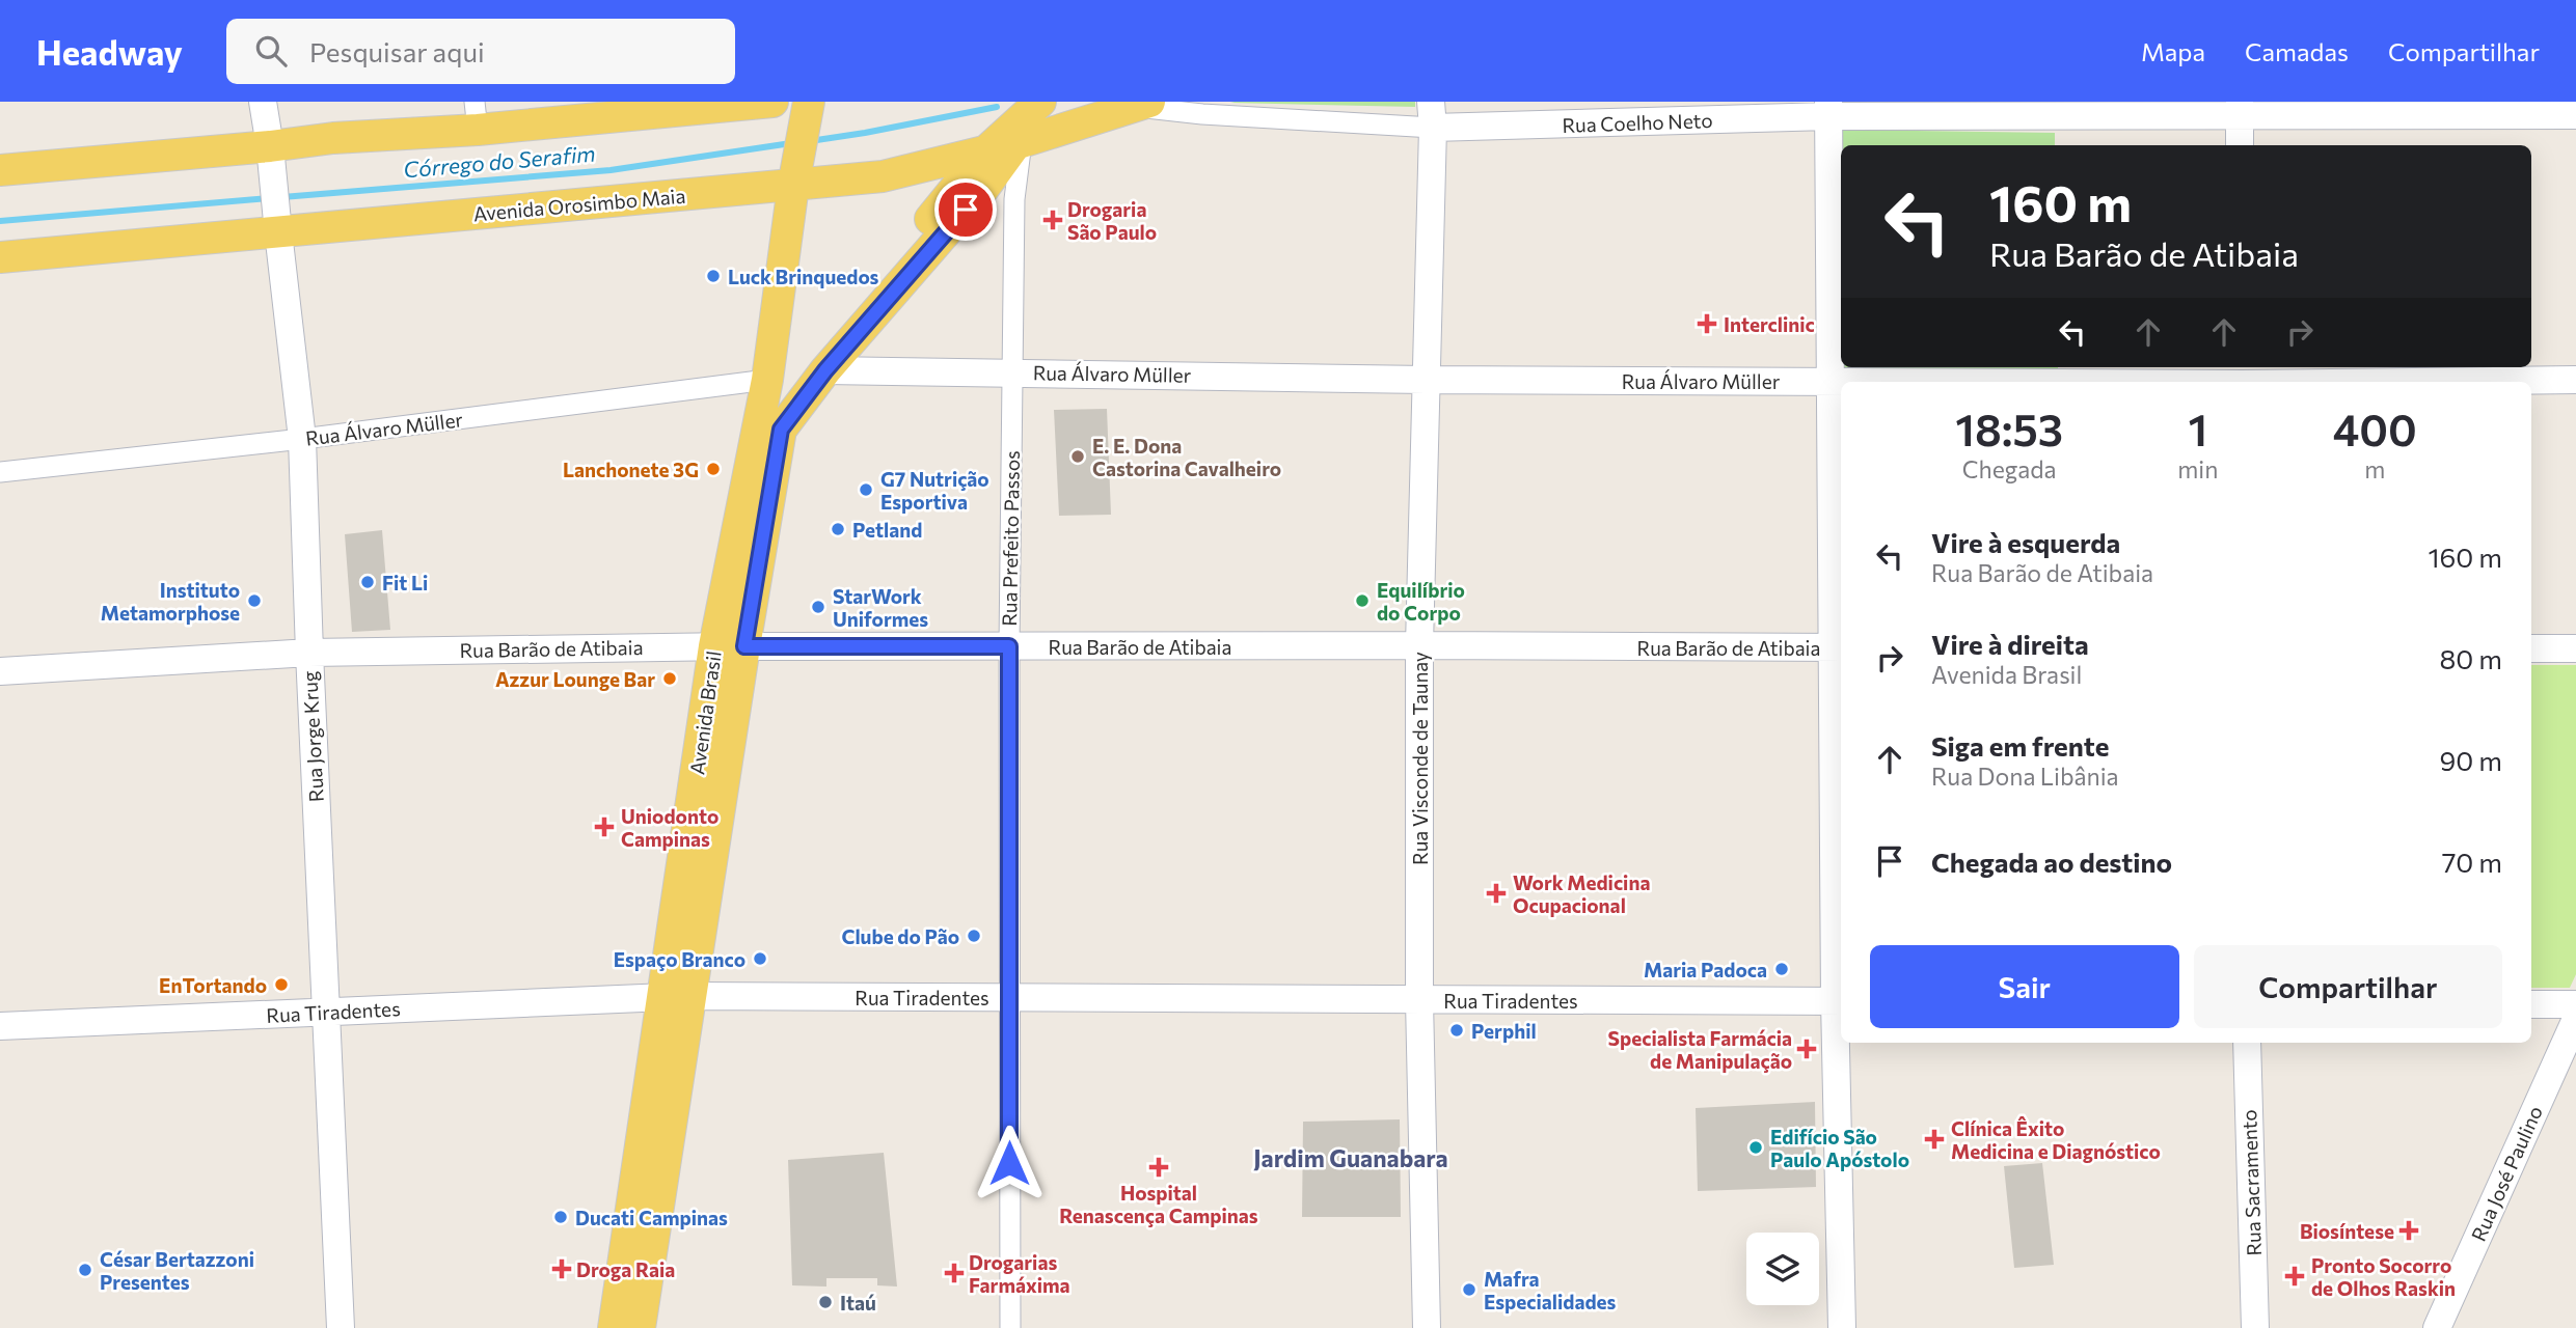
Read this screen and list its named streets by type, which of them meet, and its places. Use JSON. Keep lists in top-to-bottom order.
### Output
{
  "streets": {
    "main road": ["Avenida Orosimbo Maia", "Avenida Brasil"],
    "street": [
      "Rua Coelho Neto",
      "Rua Álvaro Müller",
      "Rua Prefeito Passos",
      "Rua Barão de Atibaia",
      "Rua Jorge Krug",
      "Rua Visconde de Taunay",
      "Rua Tiradentes",
      "Rua José Paulino",
      "Rua Sacramento"
    ]
  },
  "crossings": [
    ["Rua Coelho Neto", "Avenida Orosimbo Maia"],
    ["Rua Coelho Neto", "Rua Visconde de Taunay"],
    ["Avenida Orosimbo Maia", "Rua Prefeito Passos"],
    ["Avenida Orosimbo Maia", "Avenida Brasil"],
    ["Avenida Orosimbo Maia", "Rua Jorge Krug"],
    ["Rua Álvaro Müller", "Rua Prefeito Passos"],
    ["Rua Álvaro Müller", "Avenida Brasil"],
    ["Rua Álvaro Müller", "Rua Jorge Krug"],
    ["Rua Álvaro Müller", "Rua Visconde de Taunay"],
    ["Rua Prefeito Passos", "Rua Barão de Atibaia"],
    ["Rua Prefeito Passos", "Avenida Brasil"],
    ["Rua Prefeito Passos", "Rua Tiradentes"],
    ["Rua Barão de Atibaia", "Avenida Brasil"],
    ["Rua Barão de Atibaia", "Rua Jorge Krug"],
    ["Rua Barão de Atibaia", "Rua Visconde de Taunay"],
    ["Avenida Brasil", "Rua Tiradentes"],
    ["Rua Jorge Krug", "Rua Tiradentes"],
    ["Rua Visconde de Taunay", "Rua Tiradentes"]
  ],
  "districts": ["Jardim Guanabara"],
  "water": ["Córrego do Serafim"],
  "places": {
    "health": [
      "Drogaria São Paulo",
      "Interclinic",
      "Uniodonto Campinas",
      "Work Medicina Ocupacional",
      "Specialista Farmácia de Manipulação",
      "Clínica Êxito Medicina e Diagnóstico",
      "Hospital Renascença Campinas",
      "Biosíntese",
      "Droga Raia",
      "Drogarias Farmáxima",
      "Pronto Socorro de Olhos Raskin"
    ],
    "other": [
      "Luck Brinquedos",
      "E. E. Dona Castorina Cavalheiro",
      "Lanchonete 3G",
      "G7 Nutrição Esportiva",
      "Petland",
      "Fit Li",
      "Instituto Metamorphose",
      "Equilíbrio do Corpo",
      "StarWork Uniformes",
      "Azzur Lounge Bar",
      "Clube do Pão",
      "Espaço Branco",
      "Maria Padoca",
      "EnTortando",
      "Perphil",
      "Edifício São Paulo Apóstolo",
      "Ducati Campinas",
      "César Bertazzoni Presentes",
      "Mafra Especialidades",
      "Itaú"
    ]
  },
  "page": {
    "header": "Headway",
    "search": "Pesquisar aqui",
    "nav": ["Mapa", "Camadas", "Compartilhar"],
    "turn": ["160 m", "Rua Barão de Atibaia"],
    "eta": [
      "18:53",
      "Chegada",
      "1",
      "min",
      "400",
      "m"
    ],
    "list": [
      {
        "name": "Vire à esquerda",
        "note": "Rua Barão de Atibaia",
        "value": "160 m"
      },
      {
        "name": "Vire à direita",
        "note": "Avenida Brasil",
        "value": "80 m"
      },
      {
        "name": "Siga em frente",
        "note": "Rua Dona Libânia",
        "value": "90 m"
      },
      {
        "name": "Chegada ao destino",
        "value": "70 m"
      }
    ],
    "buttons": ["Sair", "Compartilhar"]
  }
}
